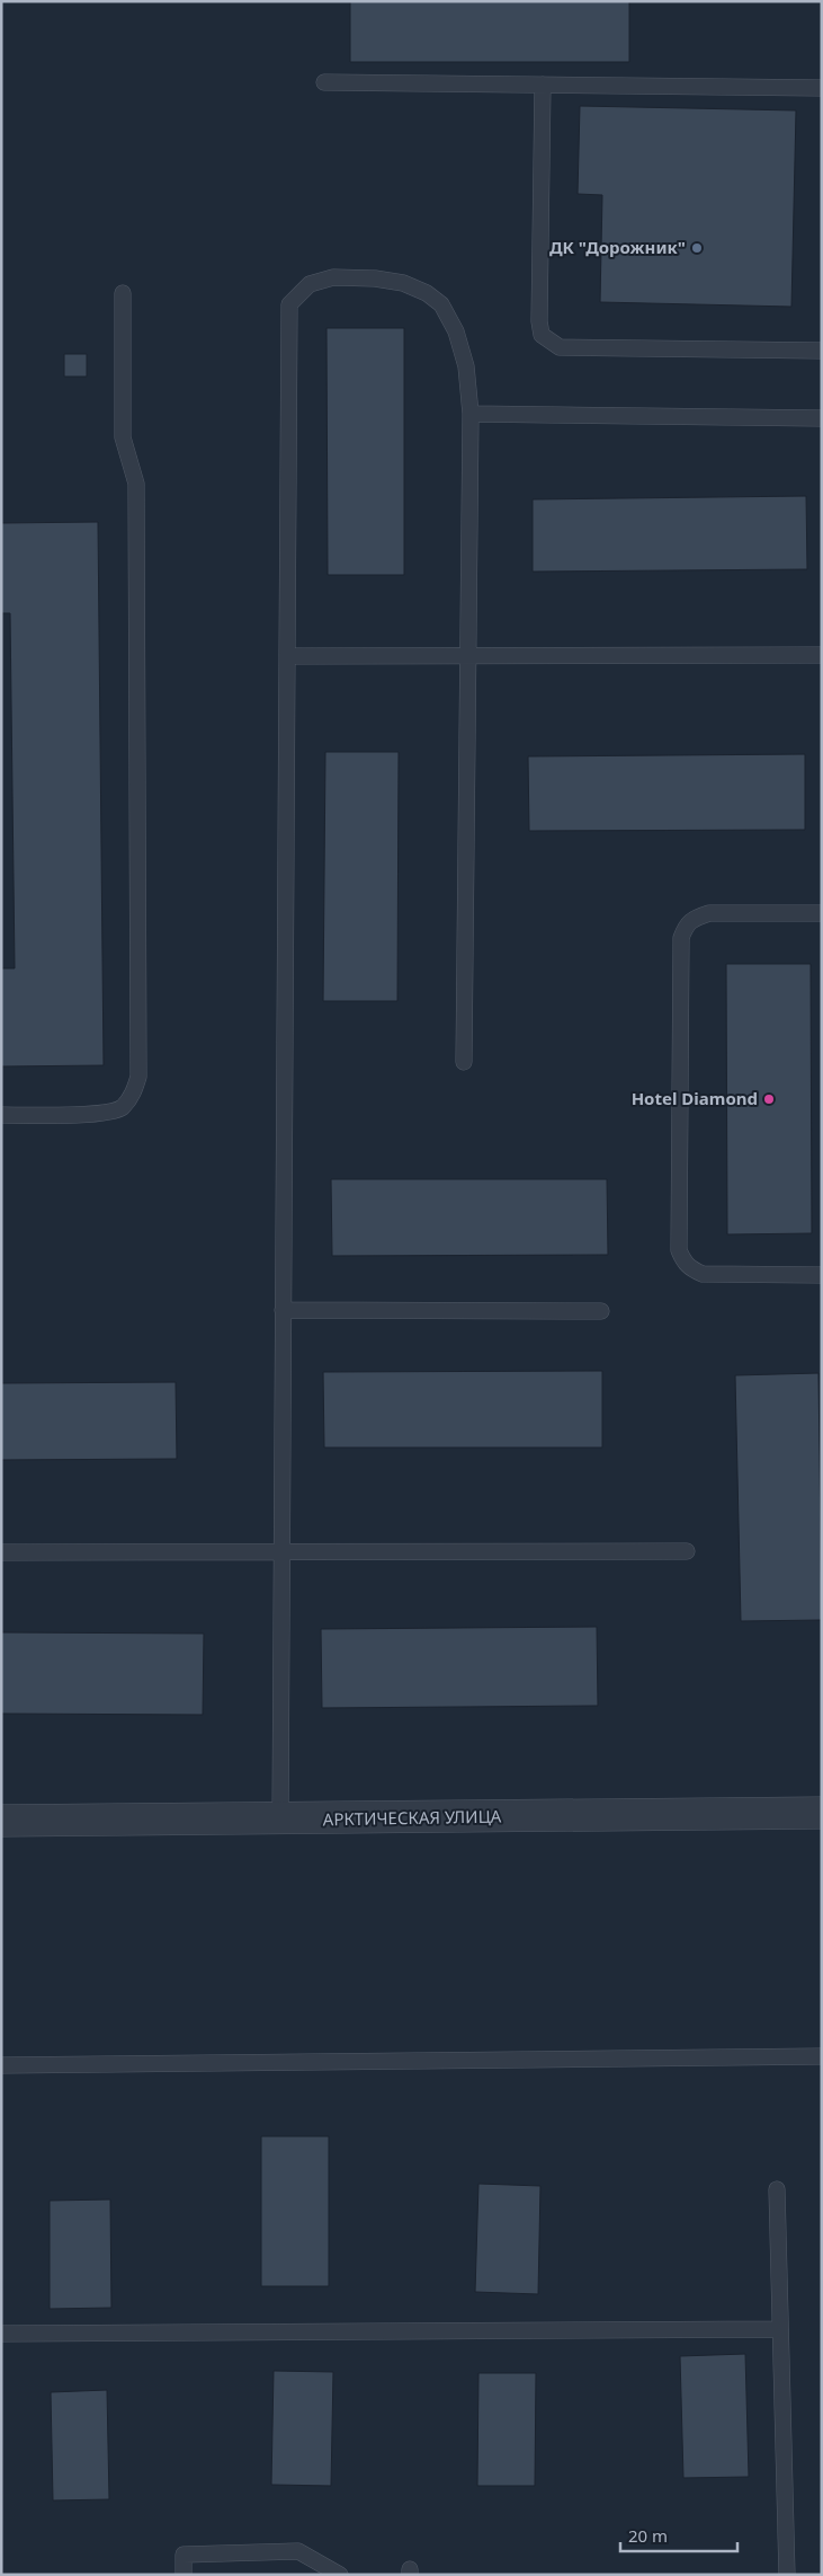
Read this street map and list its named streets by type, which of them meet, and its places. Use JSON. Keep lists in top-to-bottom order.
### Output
{
  "streets": {
    "street": ["АРКТИЧЕСКАЯ УЛИЦА"]
  },
  "places": ["ДК \"Дорожник\"", "Hotel Diamond"],
  "scale_bar": "20 m"
}
